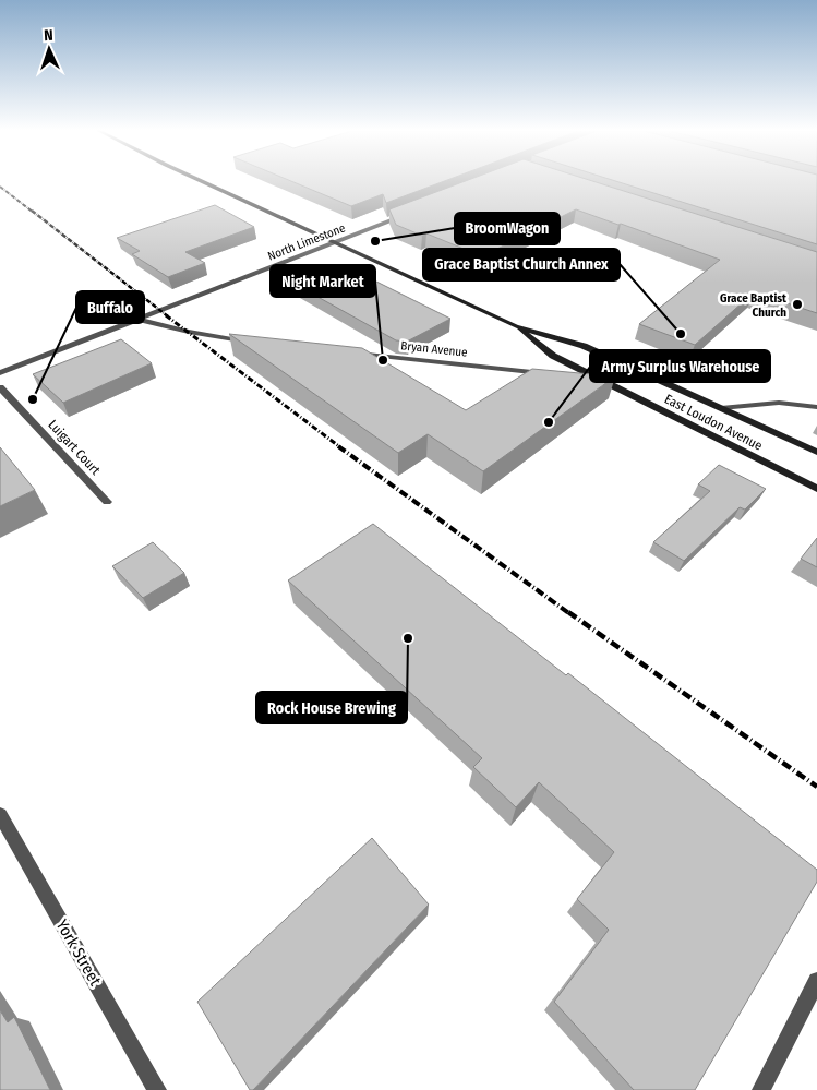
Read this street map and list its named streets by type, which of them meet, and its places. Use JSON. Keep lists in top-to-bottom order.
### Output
{
  "streets": {
    "main road": ["East Loudon Avenue"],
    "street": [
      "North Limestone",
      "Bryan Avenue",
      "Luigart Court",
      "York Street"
    ]
  },
  "crossings": [
    ["North Limestone", "East Loudon Avenue"]
  ],
  "places": [
    "BroomWagon",
    "Grace Baptist Church",
    "Grace Baptist Church Annex",
    "Night Market",
    "Buffalo",
    "Army Surplus Warehouse",
    "Rock House Brewing"
  ],
  "north": "top"
}
